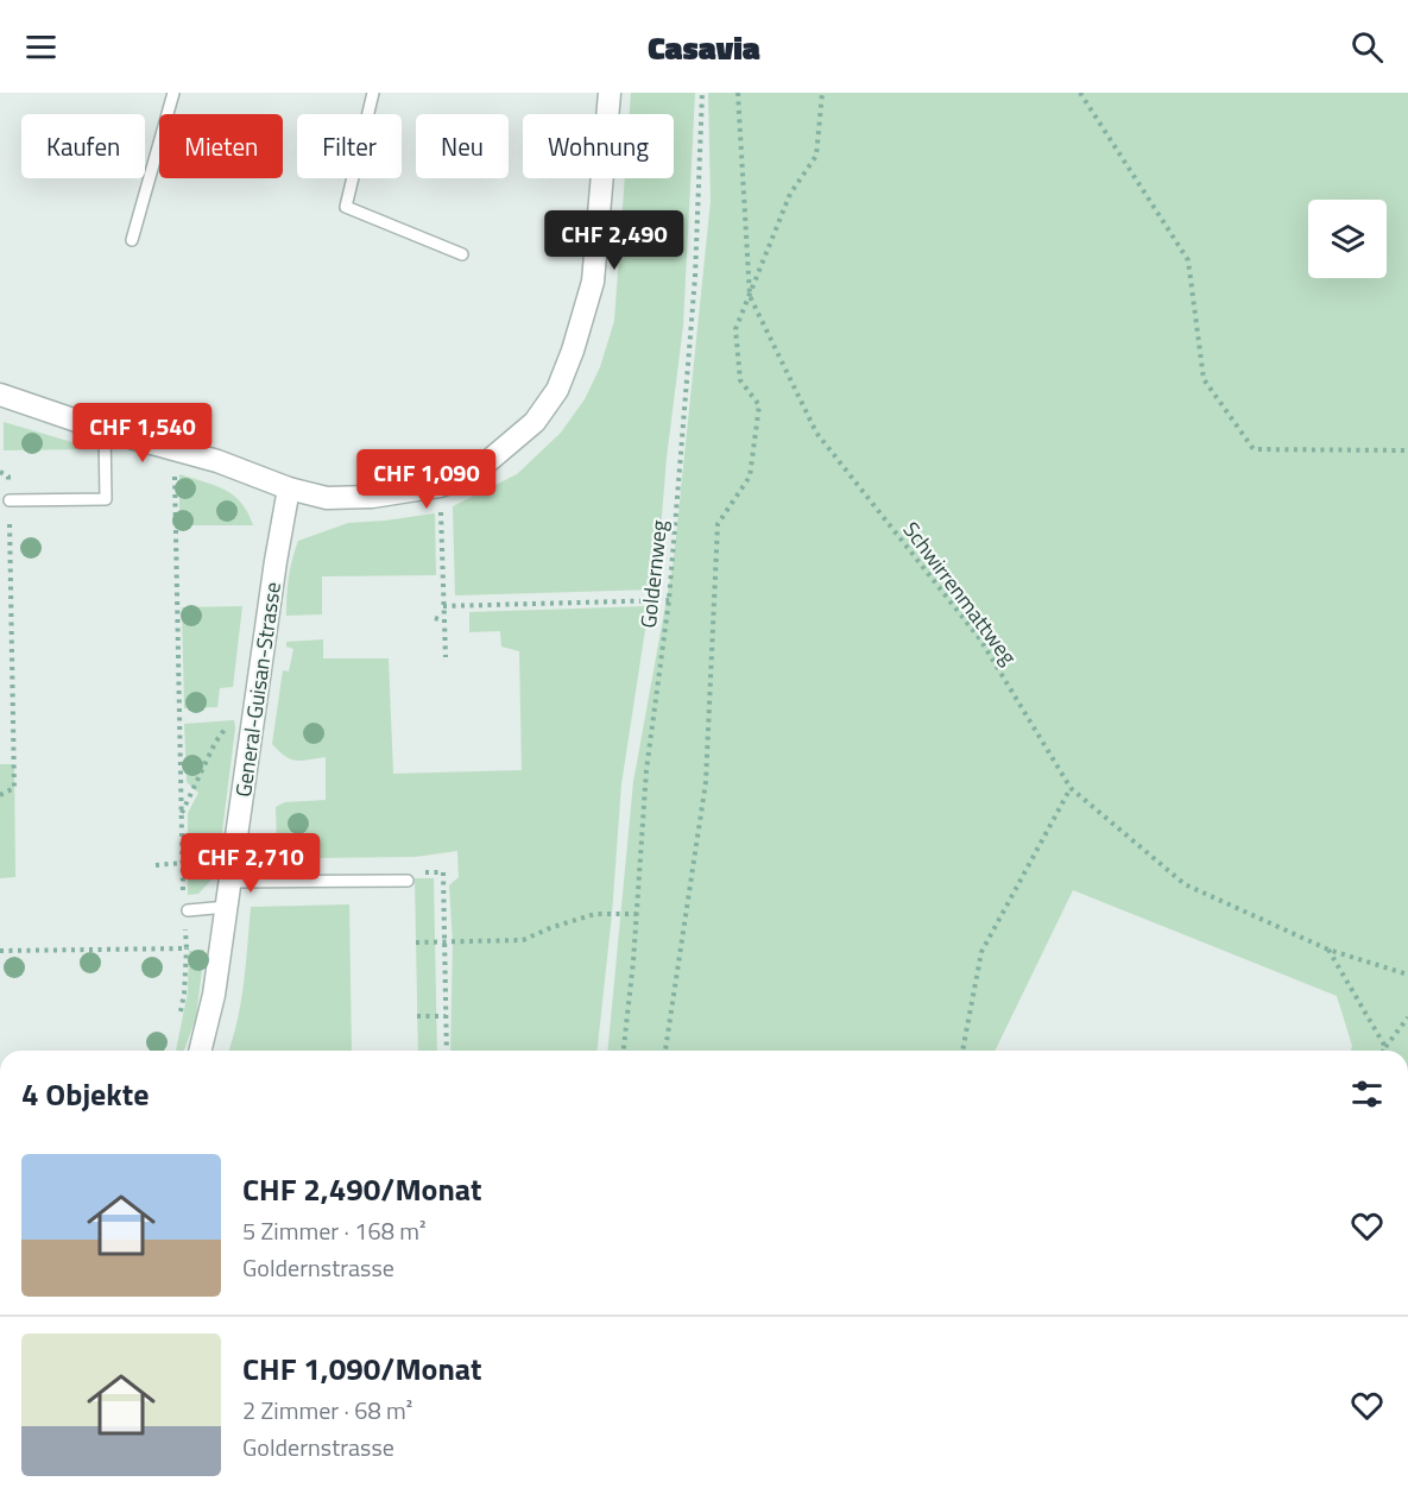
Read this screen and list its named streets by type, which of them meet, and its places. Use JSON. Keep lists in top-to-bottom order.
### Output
{
  "streets": {
    "street": ["General-Guisan-Strasse"],
    "path": ["Goldernweg", "Schwirrenmattweg"]
  },
  "page": {
    "header": "Casavia",
    "chip": [
      "Kaufen",
      "Mieten",
      "Filter",
      "Neu",
      "Wohnung"
    ],
    "price": [
      "CHF 2,490",
      "CHF 1,540",
      "CHF 1,090",
      "CHF 2,710"
    ],
    "heading": "4 Objekte",
    "list": [
      {
        "name": "CHF 2,490/Monat",
        "note": "5 Zimmer · 168 m² · Goldernstrasse"
      },
      {
        "name": "CHF 1,090/Monat",
        "note": "2 Zimmer · 68 m² · Goldernstrasse"
      }
    ]
  }
}
